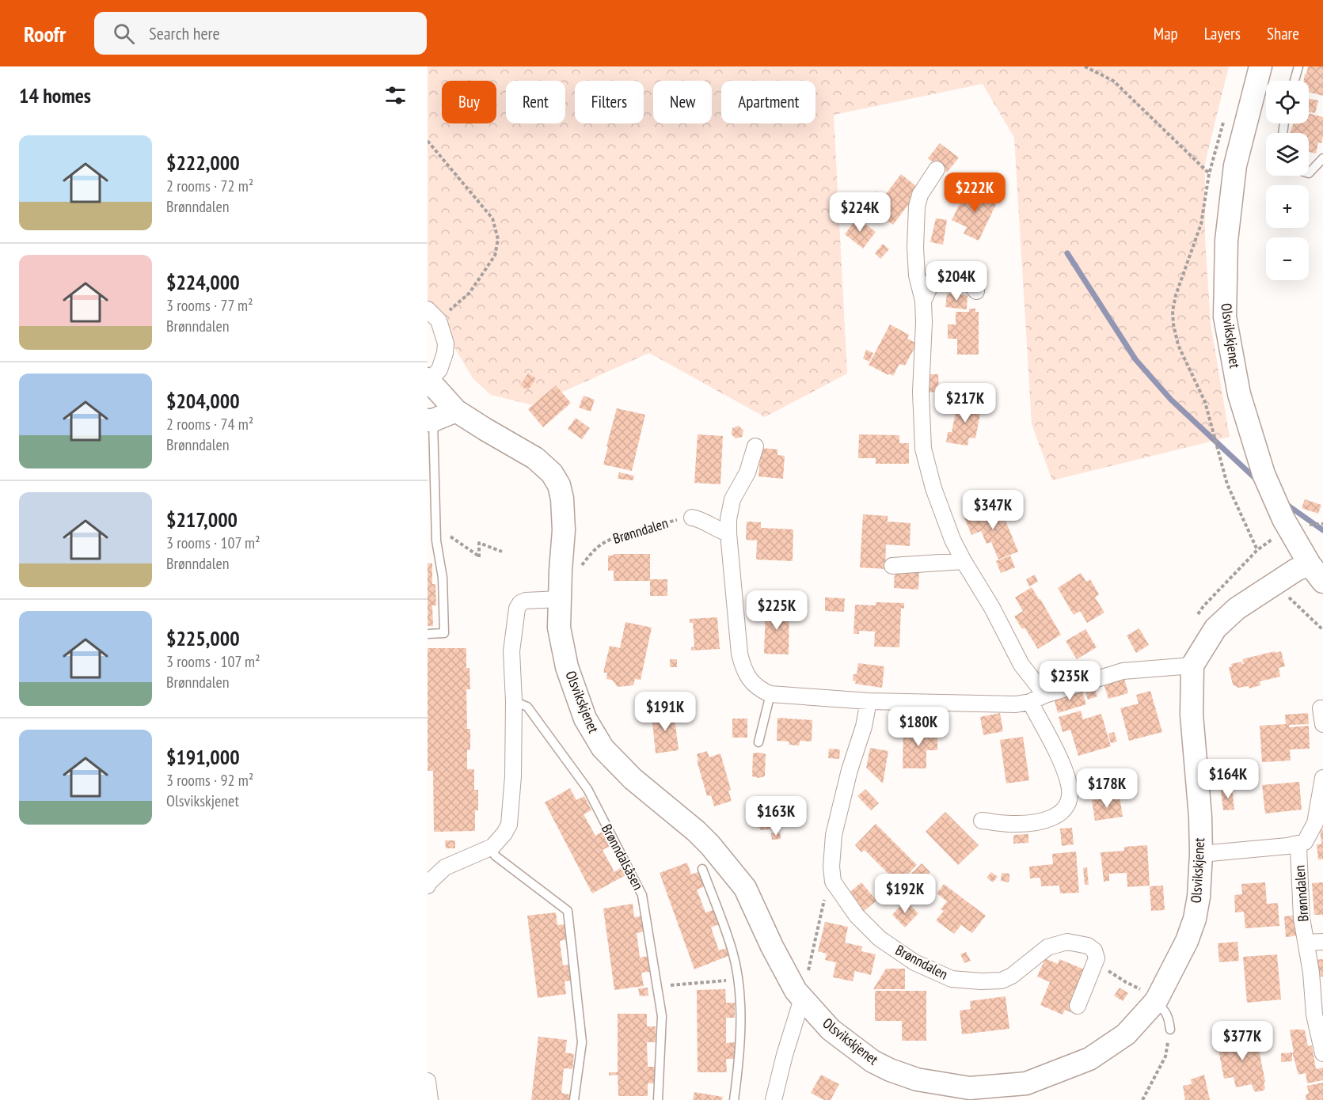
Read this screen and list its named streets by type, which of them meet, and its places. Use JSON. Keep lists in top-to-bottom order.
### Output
{
  "streets": {
    "main road": ["Olsvikskjenet"],
    "street": ["Brønndalen"],
    "lane": ["Brønndalsåsen"]
  },
  "crossings": [
    ["Olsvikskjenet", "Brønndalen"]
  ],
  "page": {
    "header": "Roofr",
    "search": "Search here",
    "nav": ["Map", "Layers", "Share"],
    "heading": "14 homes",
    "map_buttons": ["+", "−"],
    "chip": [
      "Buy",
      "Rent",
      "Filters",
      "New",
      "Apartment"
    ],
    "list": [
      {
        "name": "$222,000",
        "note": "2 rooms · 72 m² · Brønndalen"
      },
      {
        "name": "$224,000",
        "note": "3 rooms · 77 m² · Brønndalen"
      },
      {
        "name": "$204,000",
        "note": "2 rooms · 74 m² · Brønndalen"
      },
      {
        "name": "$217,000",
        "note": "3 rooms · 107 m² · Brønndalen"
      },
      {
        "name": "$225,000",
        "note": "3 rooms · 107 m² · Brønndalen"
      },
      {
        "name": "$191,000",
        "note": "3 rooms · 92 m² · Olsvikskjenet"
      }
    ],
    "price": [
      "$222K",
      "$224K",
      "$204K",
      "$217K",
      "$347K",
      "$225K",
      "$235K",
      "$191K",
      "$180K",
      "$164K",
      "$178K",
      "$163K",
      "$192K",
      "$377K"
    ]
  }
}
